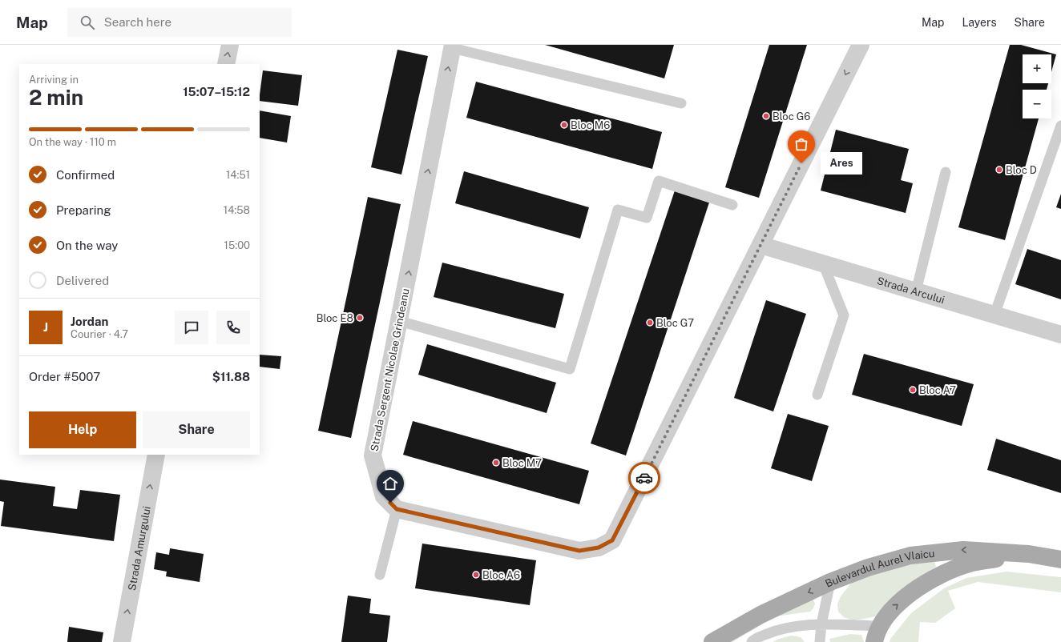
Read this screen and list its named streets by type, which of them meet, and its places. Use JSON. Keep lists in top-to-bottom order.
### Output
{
  "streets": {
    "main road": ["Bulevardul Aurel Vlaicu"],
    "street": ["Strada Arcului", "Strada Sergent Nicolae Grindeanu", "Strada Amurgului"]
  },
  "one_way": ["Strada Sergent Nicolae Grindeanu", "Strada Amurgului"],
  "places": [
    "Bloc G6",
    "Bloc M6",
    "Ares",
    "Bloc D",
    "Bloc E8",
    "Bloc G7",
    "Bloc A7",
    "Bloc M7",
    "Bloc A6"
  ],
  "page": {
    "header": "Map",
    "search": "Search here",
    "nav": ["Map", "Layers", "Share"],
    "map_buttons": ["+", "−"],
    "heading": ["2 min", "Arriving in", "15:07–15:12"],
    "panel": [
      "Jordan",
      "Courier · 4.7",
      "Order #5007",
      "$11.88"
    ],
    "bar": "On the way · 110 m",
    "bubble": "Ares",
    "list": [
      ["Confirmed", "14:51"],
      ["Preparing", "14:58"],
      ["On the way", "15:00"],
      "Delivered"
    ],
    "round": "J",
    "buttons": ["Help", "Share"]
  }
}
